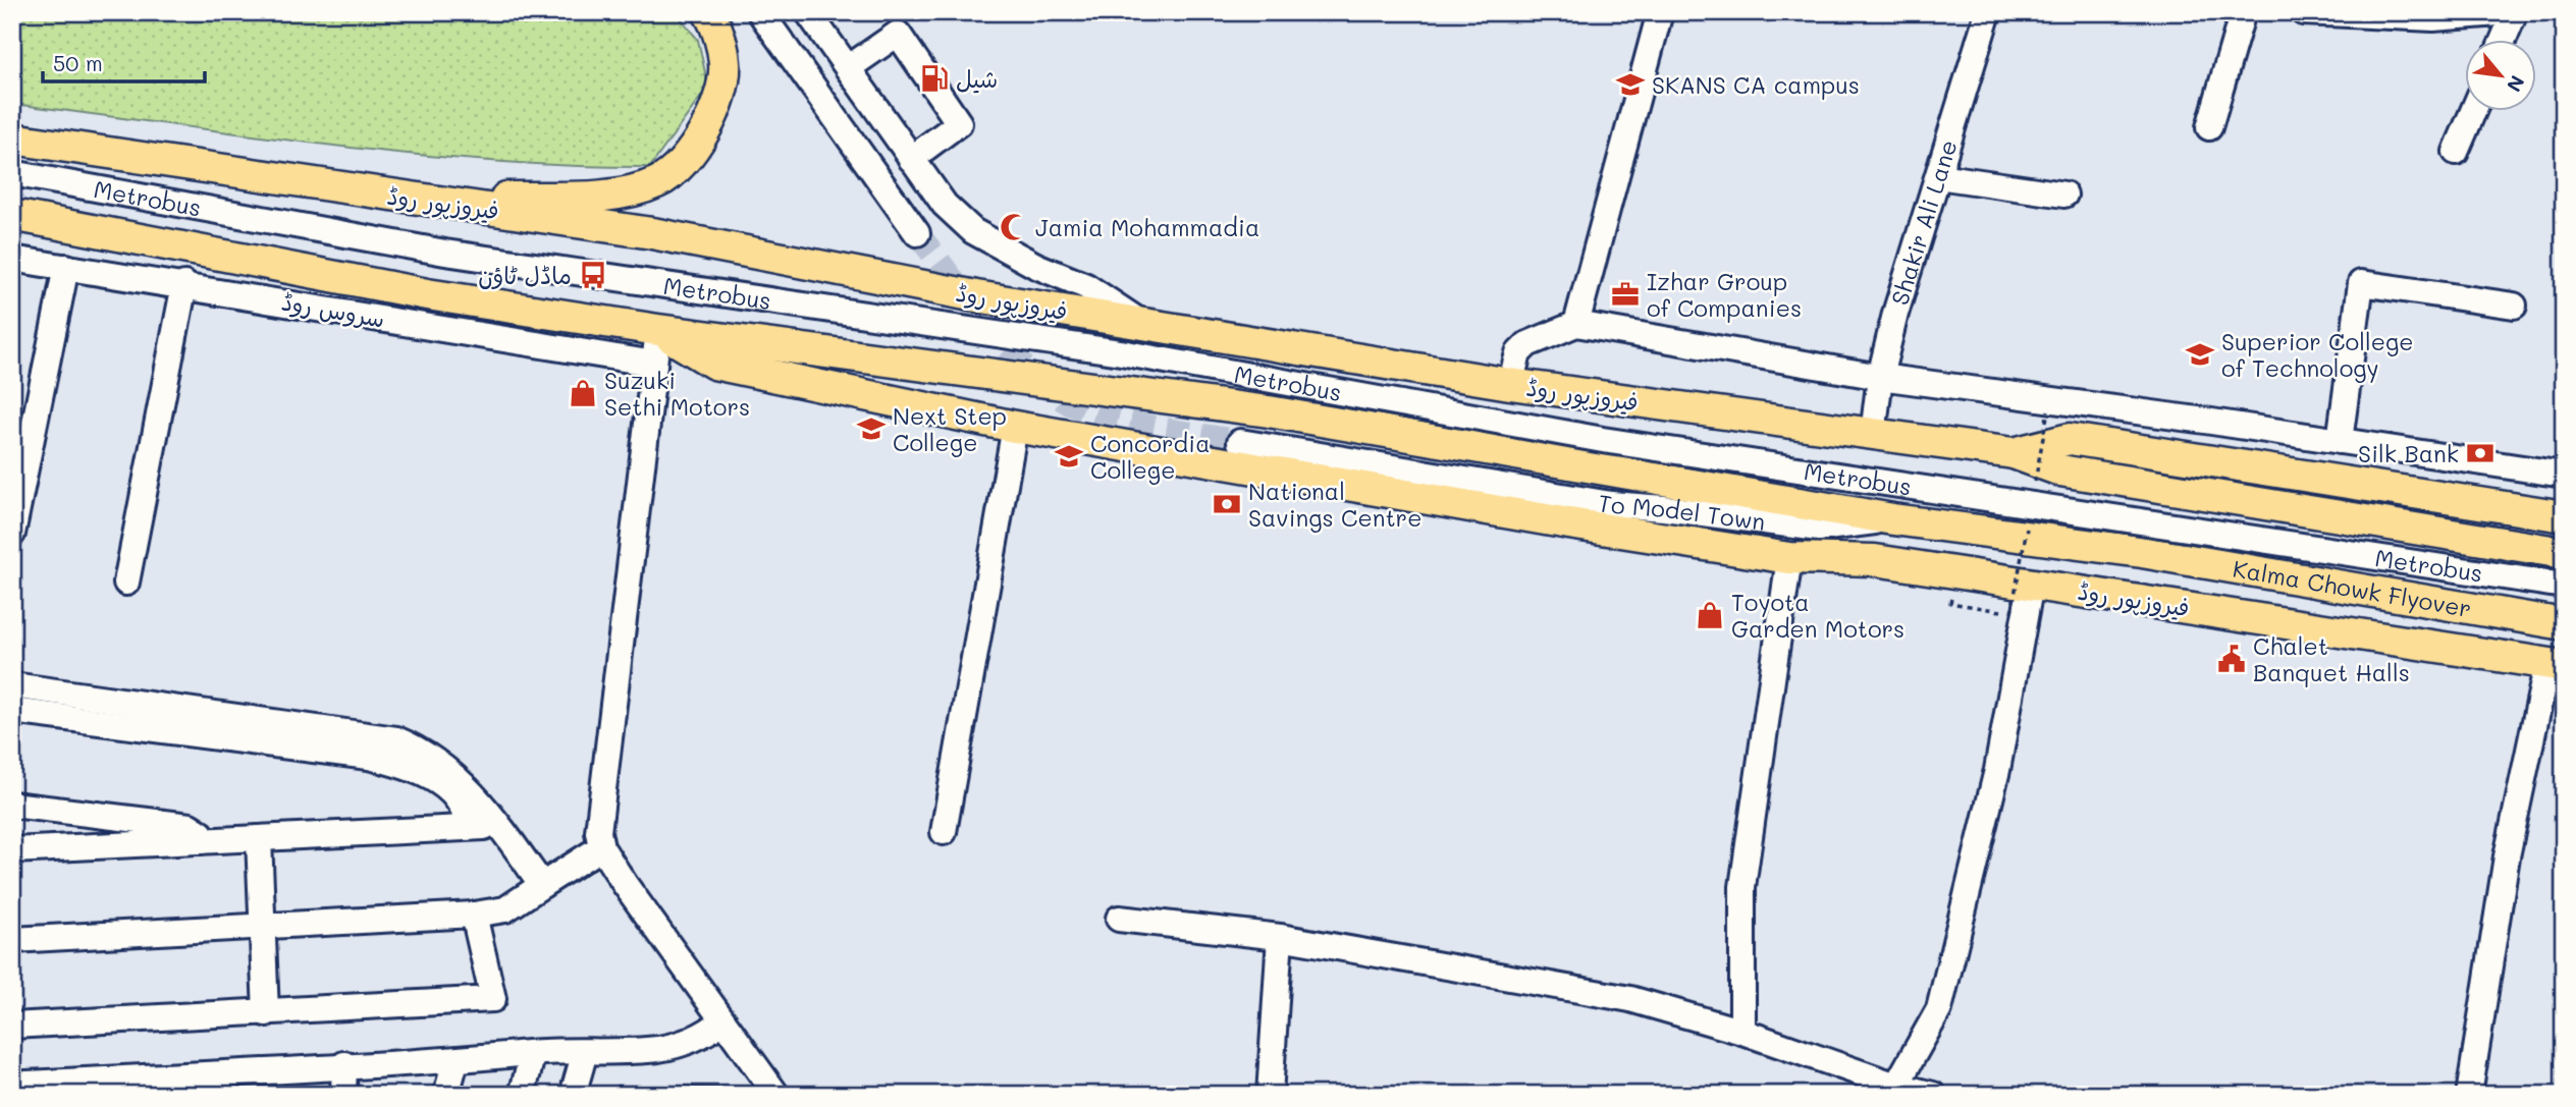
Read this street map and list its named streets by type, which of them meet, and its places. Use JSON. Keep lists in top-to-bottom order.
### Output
{
  "streets": {
    "main road": ["فیروزپور روڈ", "Kalma Chowk Flyover"],
    "street": [
      "Metrobus",
      "Shakir Ali Lane",
      "سروس روڈ",
      "To Model Town"
    ]
  },
  "crossings": [
    ["فیروزپور روڈ", "Shakir Ali Lane"],
    ["فیروزپور روڈ", "To Model Town"],
    ["فیروزپور روڈ", "Kalma Chowk Flyover"]
  ],
  "places": {
    "fuel station": ["شیل"],
    "school or university": [
      "SKANS CA campus",
      "Superior College of Technology",
      "Next Step College",
      "Concordia College"
    ],
    "mosque": ["Jamia Mohammadia"],
    "bus stop": ["ماڈل ٹاؤن"],
    "office": ["Izhar Group of Companies"],
    "shop": ["Suzuki Sethi Motors", "Toyota Garden Motors"],
    "bank": ["Silk Bank", "National Savings Centre"],
    "public building": ["Chalet Banquet Halls"]
  },
  "scale_bar": "50 m",
  "north": "bottom right"
}
